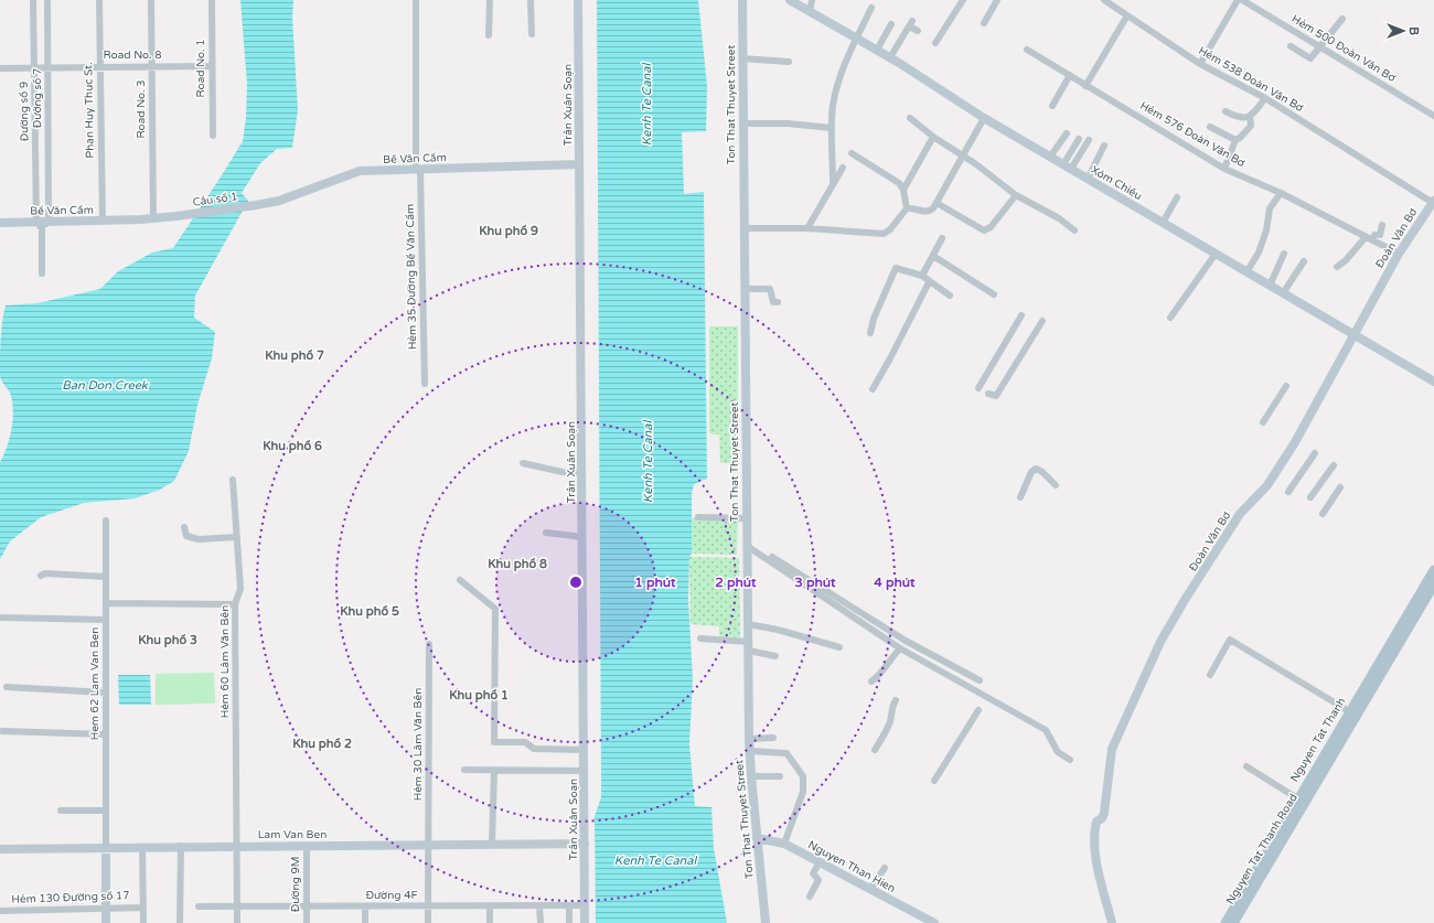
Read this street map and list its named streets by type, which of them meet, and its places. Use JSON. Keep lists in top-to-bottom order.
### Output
{
  "streets": {
    "main road": ["Nguyen Tat Thanh", "Nguyen Tat Thanh Road"],
    "street": [
      "Hẻm 500 Đoàn Văn Bơ",
      "Road No. 8",
      "Road No. 1",
      "Hẻm 538 Đoàn Văn Bơ",
      "Đường số 7",
      "Trần Xuân Soạn",
      "Ton That Thuyet Street",
      "Road No. 3",
      "Phan Huy Thuc St.",
      "Đường số 9",
      "Hẻm 576 Đoàn Văn Bơ",
      "Bế Văn Cấm",
      "Xóm Chiếu",
      "Cầu số 1",
      "Đoàn Văn Bơ",
      "Hẻm 35 Đường Bế Văn Cấm",
      "Hẻm 60 Lâm Văn Bền",
      "Hem 62 Lam Van Ben",
      "Hẻm 30 Lâm Văn Bền",
      "Lam Van Ben",
      "Nguyen Than Hien",
      "Đường 9M",
      "Đường 4F",
      "Hẻm 130 Đường số 17"
    ]
  },
  "crossings": [
    ["Road No. 8", "Road No. 1"],
    ["Road No. 8", "Đường số 7"],
    ["Road No. 8", "Road No. 3"],
    ["Road No. 8", "Phan Huy Thuc St."],
    ["Road No. 8", "Đường số 9"],
    ["Hẻm 538 Đoàn Văn Bơ", "Đoàn Văn Bơ"],
    ["Đường số 7", "Đường số 9"],
    ["Đường số 7", "Bế Văn Cấm"],
    ["Trần Xuân Soạn", "Bế Văn Cấm"],
    ["Trần Xuân Soạn", "Lam Van Ben"],
    ["Trần Xuân Soạn", "Đường 4F"],
    ["Ton That Thuyet Street", "Nguyen Than Hien"],
    ["Road No. 3", "Bế Văn Cấm"],
    ["Phan Huy Thuc St.", "Bế Văn Cấm"],
    ["Đường số 9", "Bế Văn Cấm"],
    ["Hẻm 576 Đoàn Văn Bơ", "Đoàn Văn Bơ"],
    ["Bế Văn Cấm", "Cầu số 1"],
    ["Bế Văn Cấm", "Hẻm 35 Đường Bế Văn Cấm"],
    ["Xóm Chiếu", "Đoàn Văn Bơ"],
    ["Hẻm 60 Lâm Văn Bền", "Lam Van Ben"],
    ["Hẻm 60 Lâm Văn Bền", "Đường 4F"],
    ["Hem 62 Lam Van Ben", "Lam Van Ben"],
    ["Hẻm 30 Lâm Văn Bền", "Lam Van Ben"],
    ["Hẻm 30 Lâm Văn Bền", "Đường 4F"],
    ["Lam Van Ben", "Đường 9M"],
    ["Đường 9M", "Đường 4F"]
  ],
  "districts": [
    "Khu phố 9",
    "Khu phố 7",
    "Khu phố 6",
    "Khu phố 8",
    "Khu phố 5",
    "Khu phố 3",
    "Khu phố 1",
    "Khu phố 2"
  ],
  "water": ["Kenh Te Canal", "Ban Don Creek"],
  "north": "right",
  "rings": [
    "1 phút",
    "2 phút",
    "3 phút",
    "4 phút"
  ]
}
